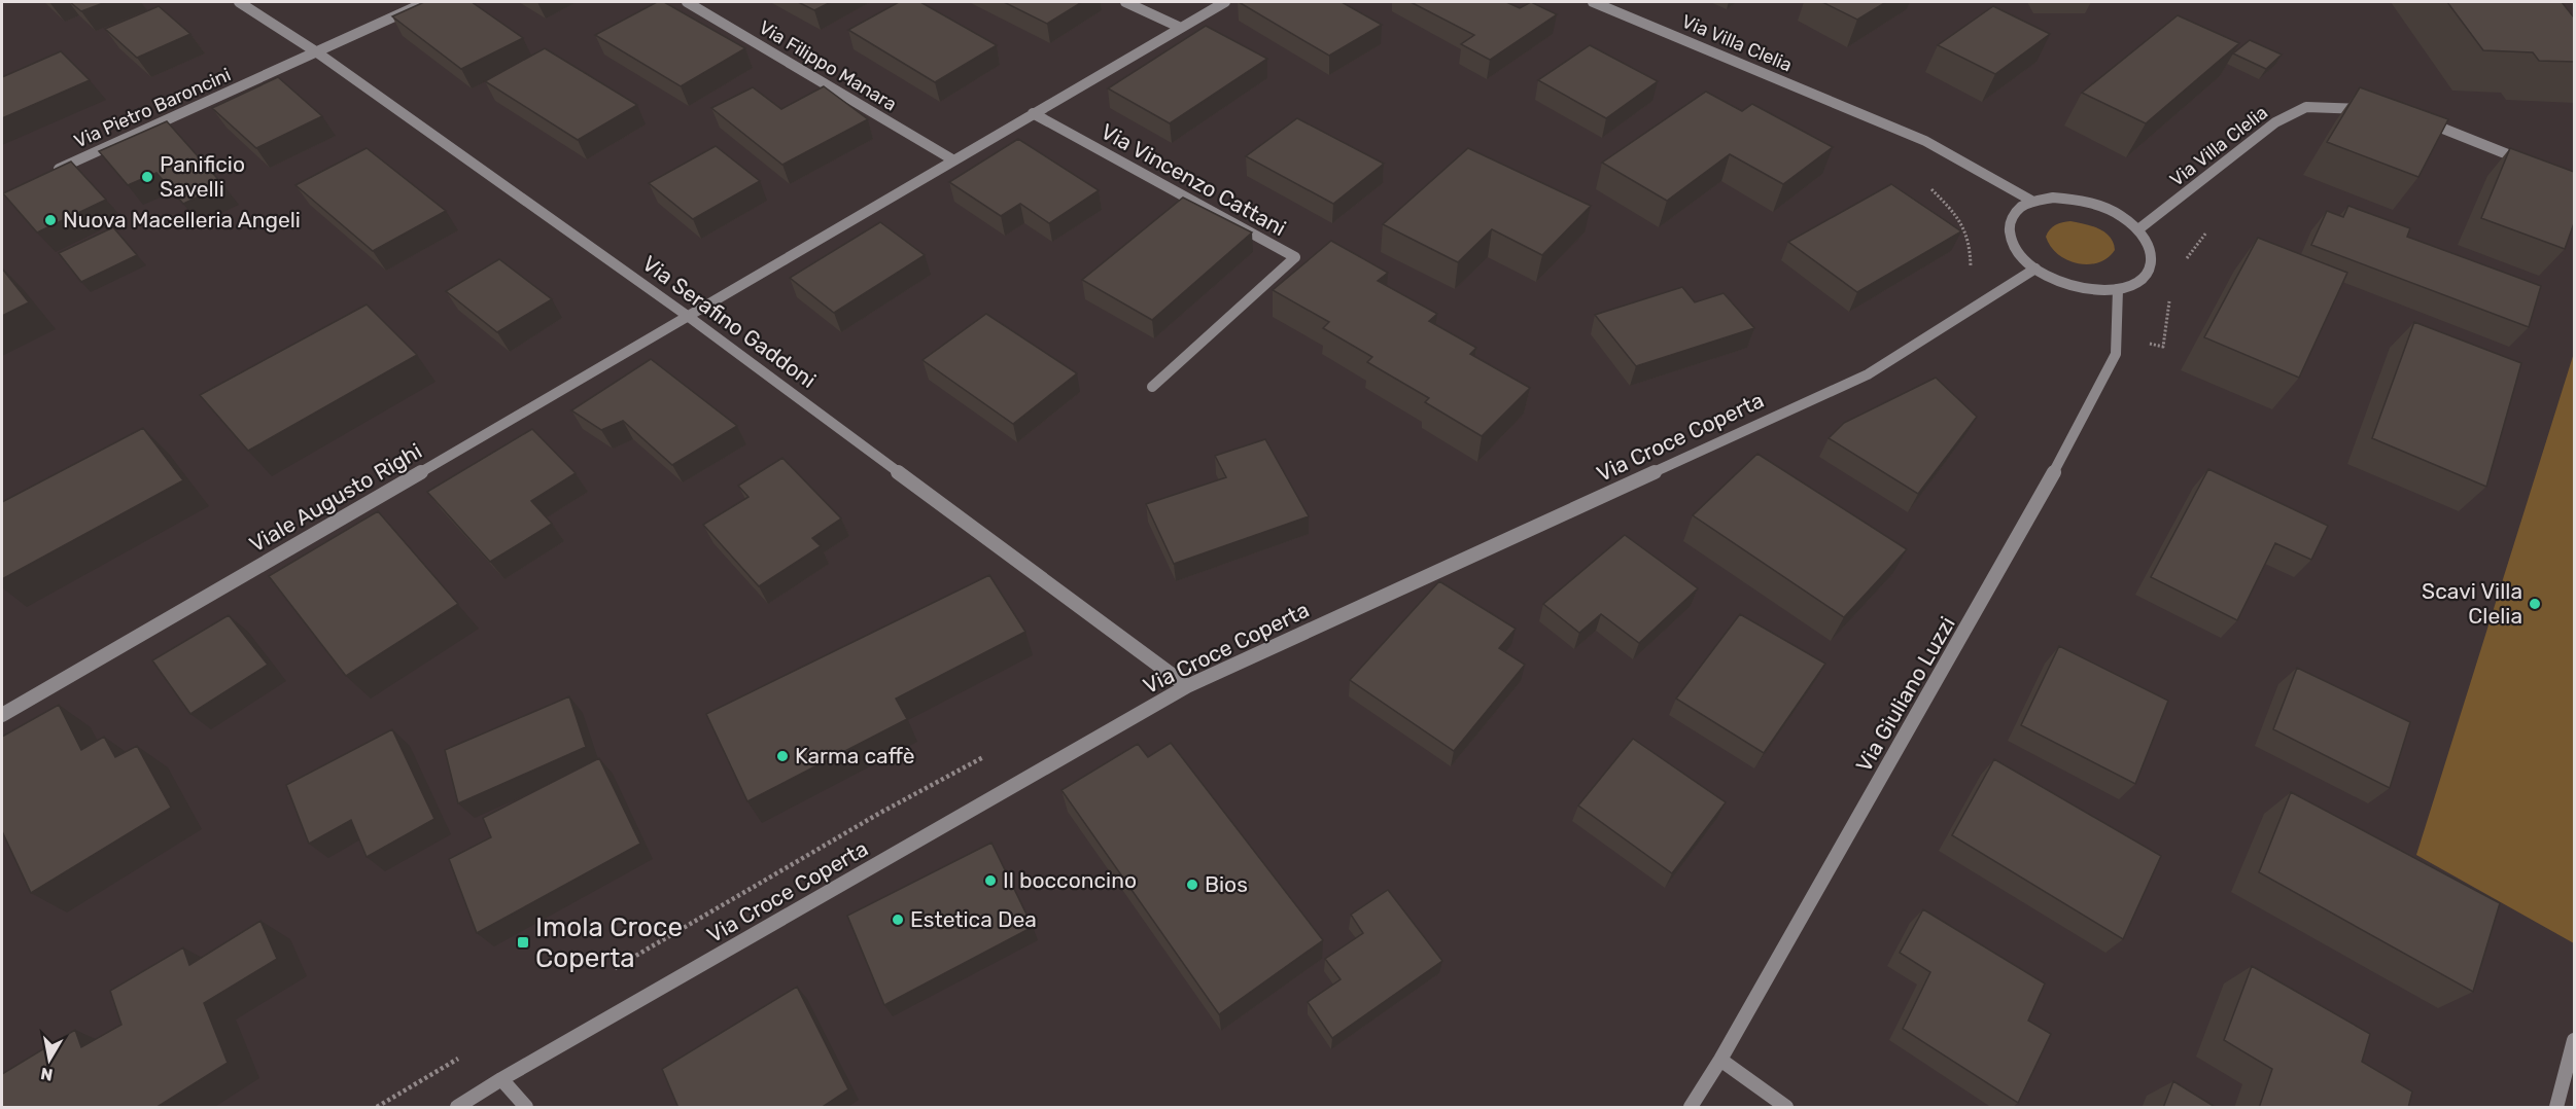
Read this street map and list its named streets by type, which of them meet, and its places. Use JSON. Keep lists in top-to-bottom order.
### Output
{
  "streets": {
    "street": [
      "Via Villa Clelia",
      "Via Filippo Manara",
      "Via Pietro Baroncini",
      "Via Vincenzo Cattani",
      "Via Serafino Gaddoni",
      "Via Croce Coperta",
      "Viale Augusto Righi",
      "Via Giuliano Luzzi"
    ]
  },
  "crossings": [
    ["Via Villa Clelia", "Via Croce Coperta"],
    ["Via Villa Clelia", "Via Giuliano Luzzi"],
    ["Via Pietro Baroncini", "Via Serafino Gaddoni"],
    ["Via Serafino Gaddoni", "Via Croce Coperta"],
    ["Via Serafino Gaddoni", "Viale Augusto Righi"],
    ["Via Croce Coperta", "Via Giuliano Luzzi"]
  ],
  "places": {
    "other": [
      "Panificio Savelli",
      "Nuova Macelleria Angeli",
      "Scavi Villa Clelia",
      "Karma caffè",
      "Il bocconcino",
      "Bios",
      "Estetica Dea"
    ],
    "transit": ["Imola Croce Coperta"]
  },
  "north": "bottom"
}
